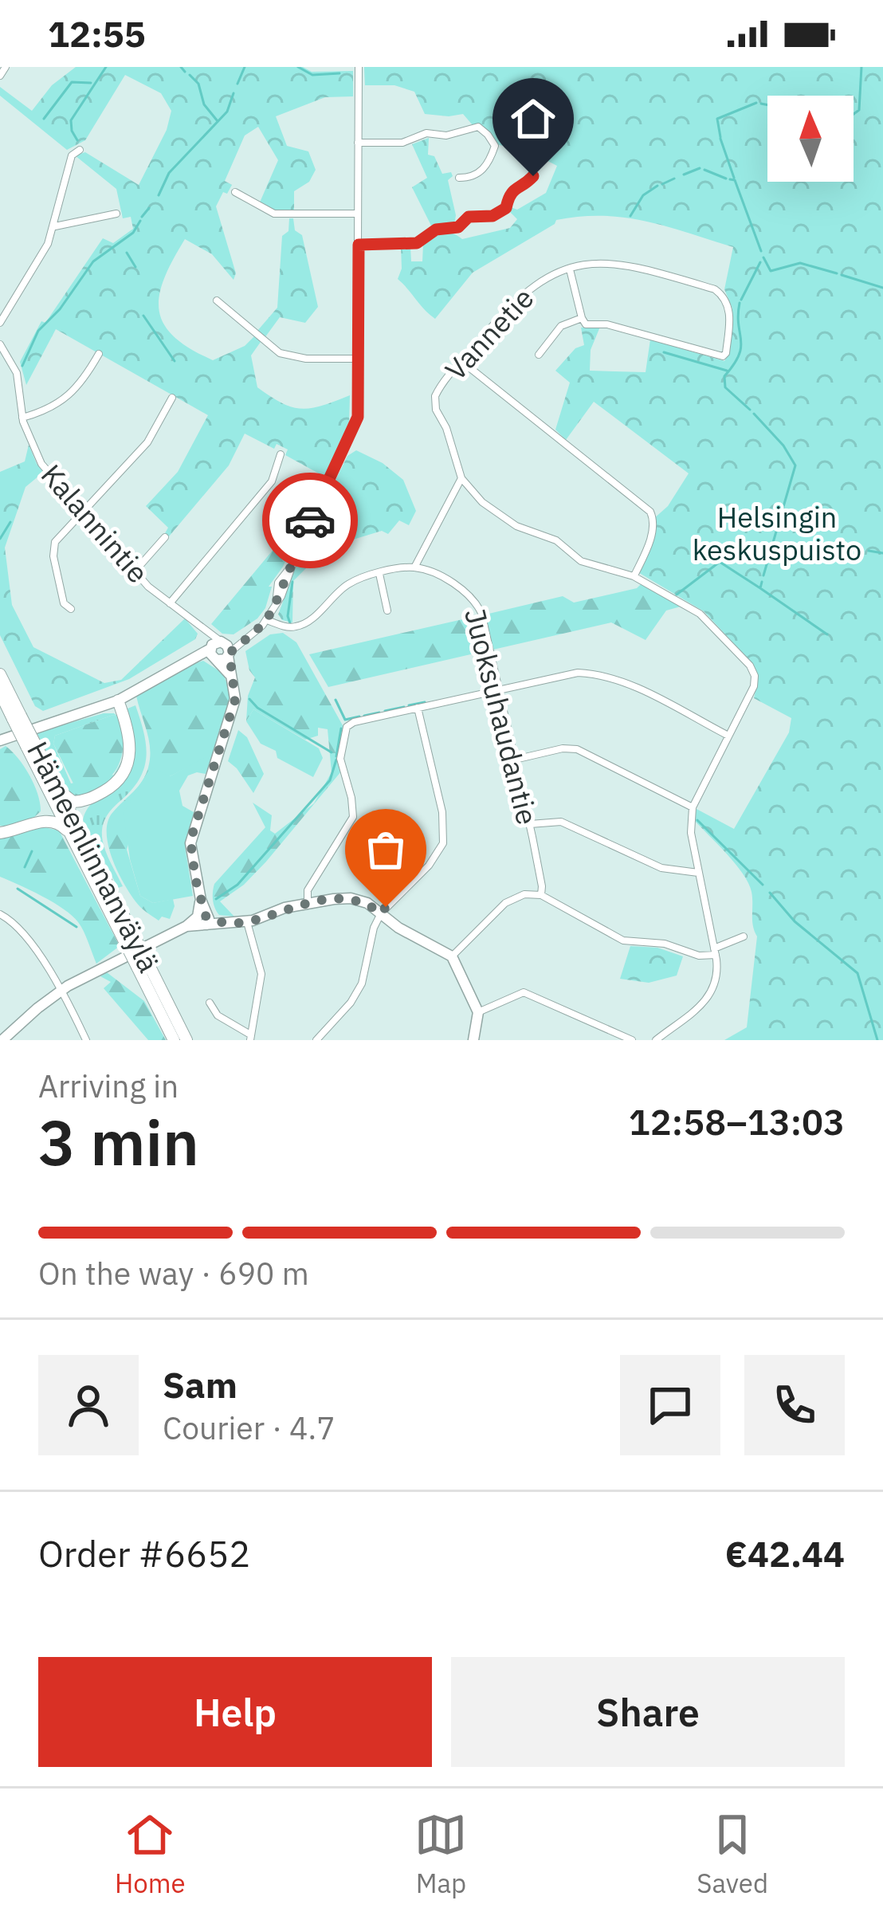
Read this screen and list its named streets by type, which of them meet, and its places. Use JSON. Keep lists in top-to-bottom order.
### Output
{
  "streets": {
    "highway": ["Hämeenlinnanväylä"],
    "street": ["Vannetie", "Kalannintie", "Juoksuhaudantie"]
  },
  "parks": ["Helsingin keskuspuisto"],
  "north": "top",
  "page": {
    "status": "12:55",
    "heading": ["3 min", "Arriving in", "12:58–13:03"],
    "panel": [
      "Sam",
      "Courier · 4.7",
      "Order #6652",
      "€42.44"
    ],
    "bar": "On the way · 690 m",
    "buttons": ["Help", "Share"],
    "tabs": ["Home", "Map", "Saved"]
  }
}
